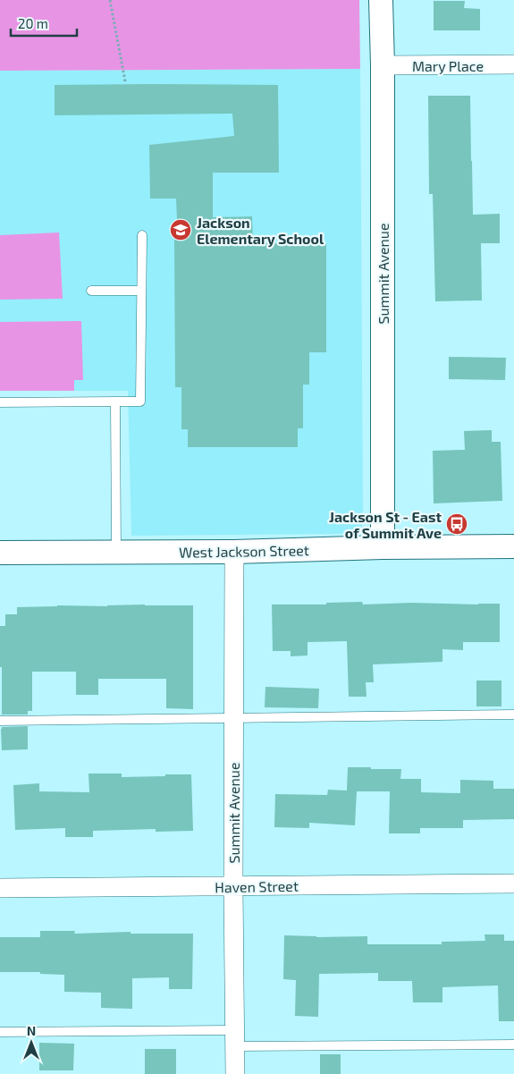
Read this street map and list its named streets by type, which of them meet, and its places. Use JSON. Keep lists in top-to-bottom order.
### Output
{
  "streets": {
    "street": [
      "Mary Place",
      "Summit Avenue",
      "West Jackson Street",
      "Haven Street"
    ]
  },
  "crossings": [
    ["Mary Place", "Summit Avenue"],
    ["Summit Avenue", "West Jackson Street"],
    ["Summit Avenue", "Haven Street"]
  ],
  "places": {
    "school or university": ["Jackson Elementary School"],
    "bus stop": ["Jackson St - East of Summit Ave"]
  },
  "scale_bar": "20 m",
  "north": "top"
}
